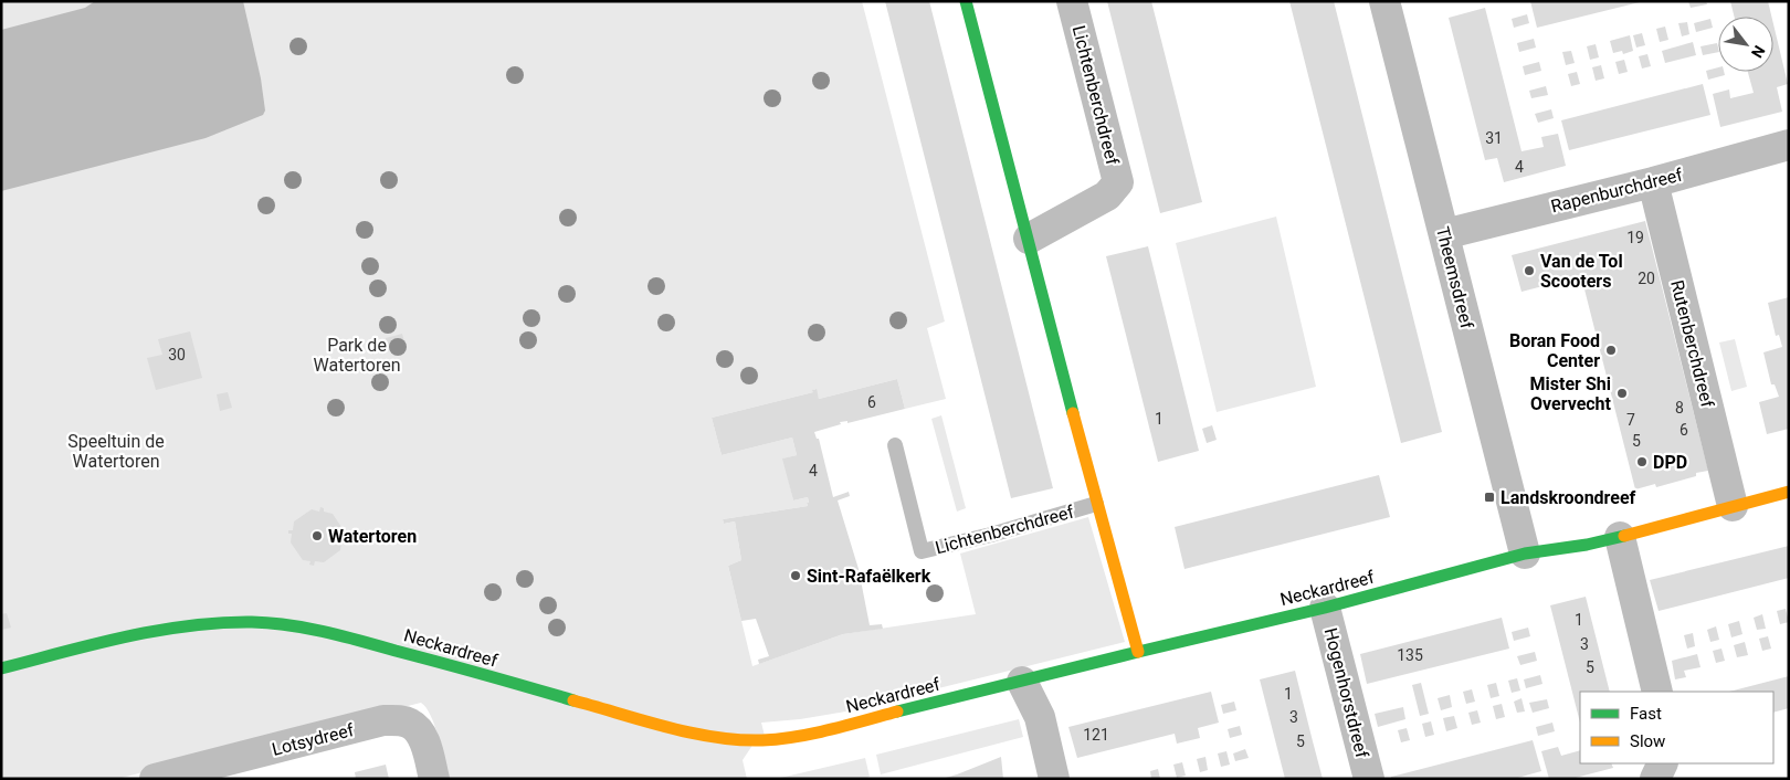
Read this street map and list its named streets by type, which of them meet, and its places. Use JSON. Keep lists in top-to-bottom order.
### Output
{
  "streets": {
    "street": [
      "Lichtenberchdreef",
      "Rapenburchdreef",
      "Theemsdreef",
      "Rutenberchdreef",
      "Neckardreef",
      "Hogenhorstdreef",
      "Lotsydreef"
    ]
  },
  "crossings": [
    ["Lichtenberchdreef", "Neckardreef"],
    ["Rapenburchdreef", "Theemsdreef"],
    ["Rapenburchdreef", "Rutenberchdreef"],
    ["Theemsdreef", "Neckardreef"],
    ["Rutenberchdreef", "Neckardreef"],
    ["Neckardreef", "Hogenhorstdreef"]
  ],
  "parks": ["Park de Watertoren", "Speeltuin de Watertoren"],
  "places": {
    "other": [
      "Van de Tol Scooters",
      "Boran Food Center",
      "Mister Shi Overvecht",
      "DPD",
      "Watertoren",
      "Sint-Rafaëlkerk"
    ],
    "transit": ["Landskroondreef"]
  },
  "house_numbers": [
    "31",
    "4",
    "19",
    "20",
    "30",
    "6",
    "8",
    "1",
    "7",
    "6",
    "5",
    "4",
    "1",
    "3",
    "135",
    "5",
    "1",
    "3",
    "121",
    "5"
  ],
  "legend": ["Fast", "Slow"],
  "north": "bottom right"
}
